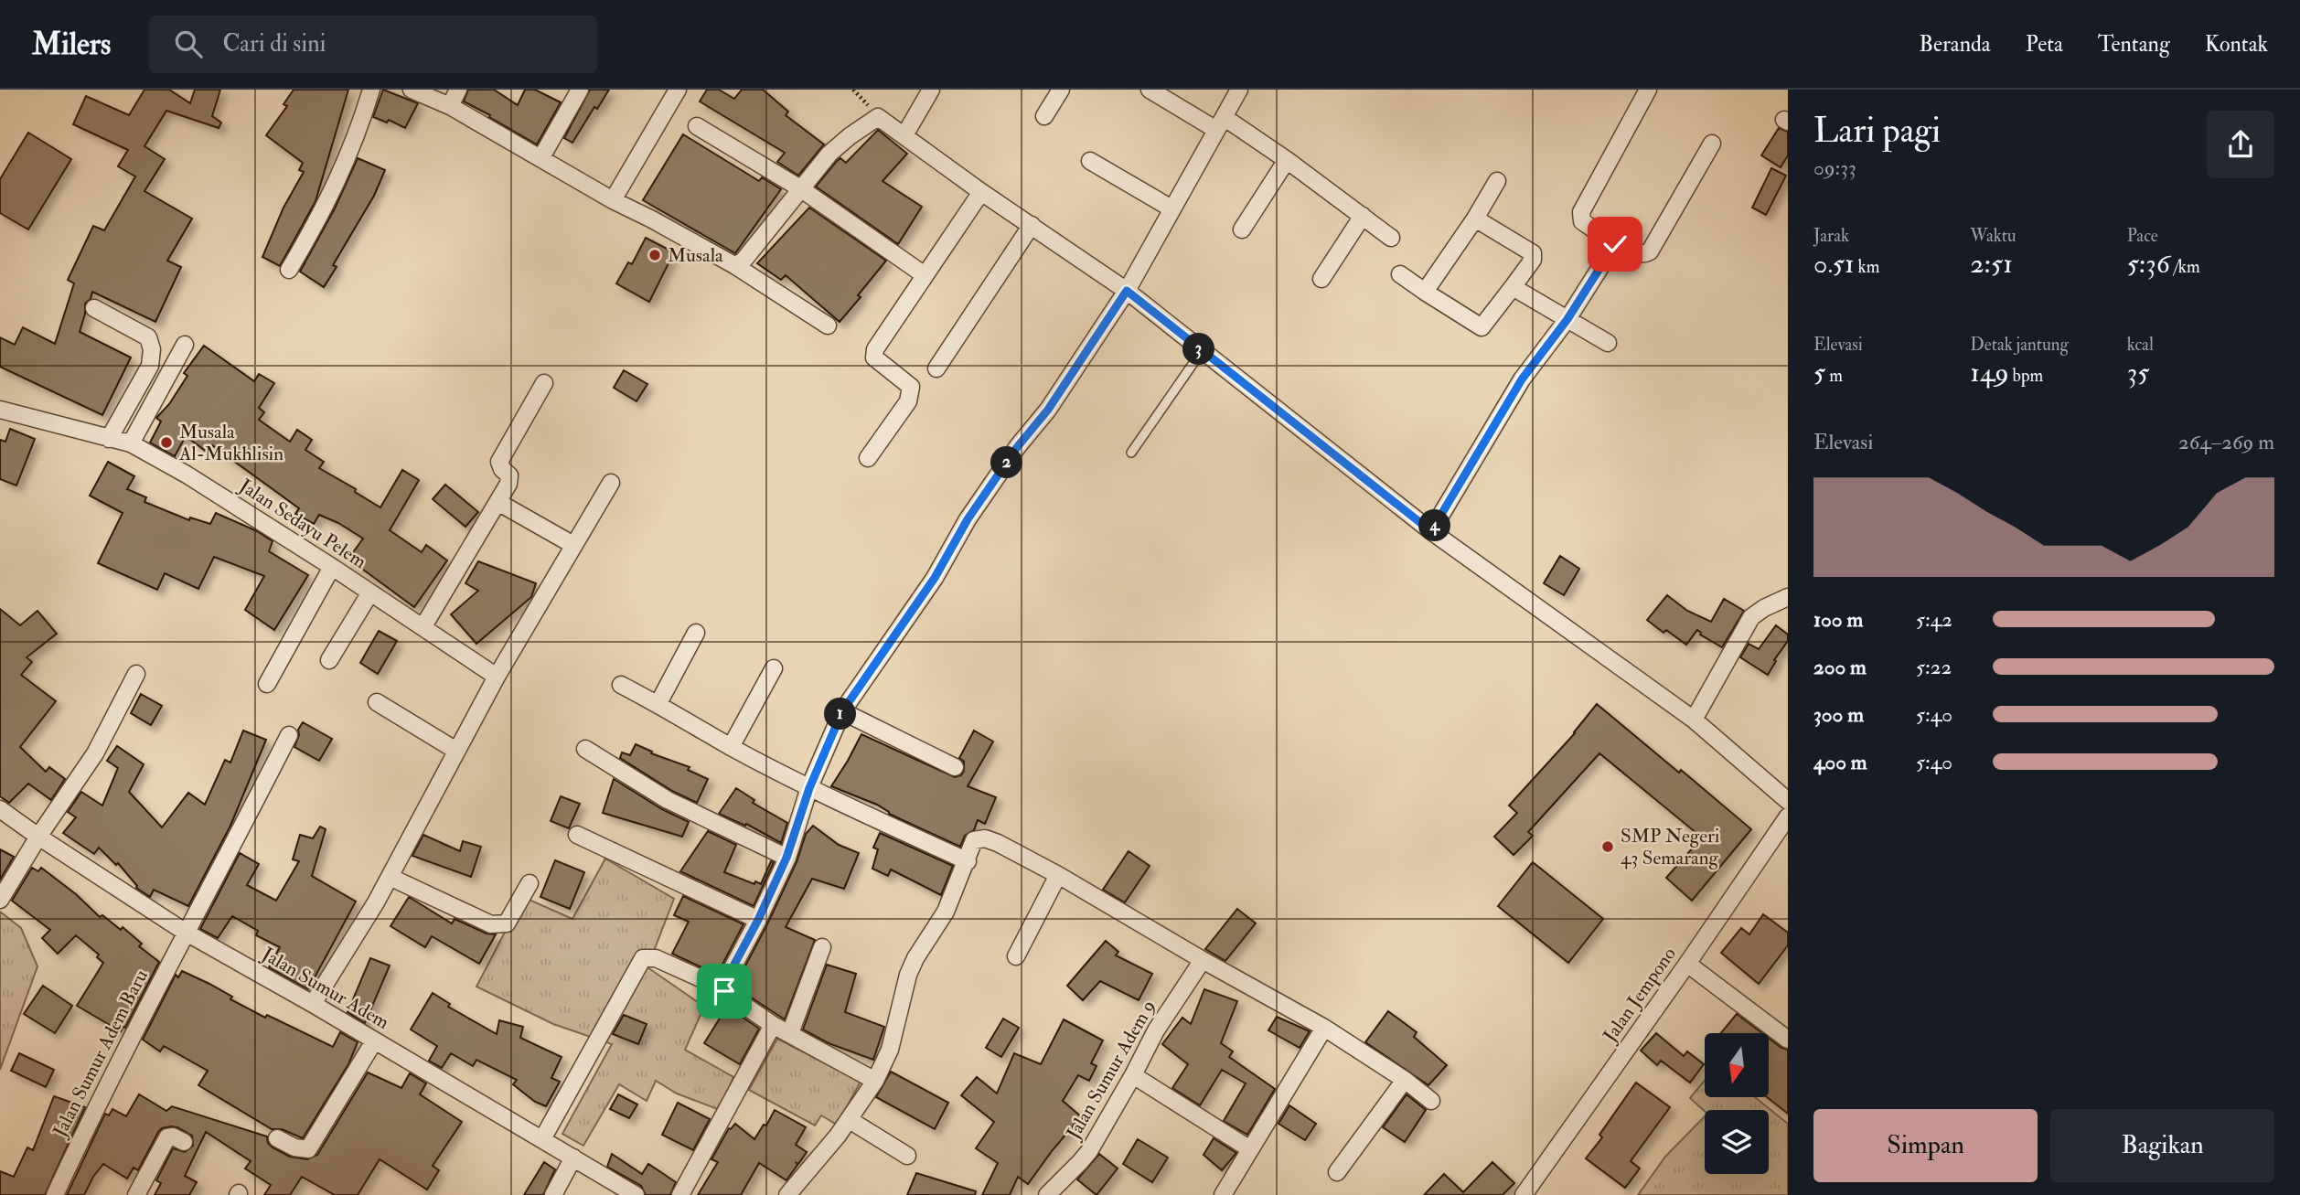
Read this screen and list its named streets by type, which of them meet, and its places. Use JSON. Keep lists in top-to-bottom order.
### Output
{
  "streets": {
    "street": [
      "Jalan Sedayu Pelem",
      "Jalan Sumur Adem",
      "Jalan Jempono",
      "Jalan Sumur Adem Baru",
      "Jalan Sumur Adem 9"
    ]
  },
  "crossings": [
    ["Jalan Sumur Adem", "Jalan Sumur Adem Baru"]
  ],
  "places": ["Musala", "Musala Al-Mukhlisin", "SMP Negeri 43 Semarang"],
  "north": "bottom",
  "page": {
    "header": "Milers",
    "search": "Cari di sini",
    "nav": [
      "Beranda",
      "Peta",
      "Tentang",
      "Kontak"
    ],
    "heading": ["Lari pagi", "09:33"],
    "stats": [
      ["Jarak", "0.51 km"],
      ["Waktu", "2:51"],
      ["Pace", "5:36 /km"],
      ["Elevasi", "5 m"],
      ["Detak jantung", "149 bpm"],
      ["kcal", "35"]
    ],
    "pins": [
      "3",
      "2",
      "4",
      "1"
    ],
    "chart": ["Elevasi", "264–269 m"],
    "list": [
      {
        "name": "100 m",
        "note": "5:42"
      },
      {
        "name": "200 m",
        "note": "5:22"
      },
      {
        "name": "300 m",
        "note": "5:40"
      },
      {
        "name": "400 m",
        "note": "5:40"
      }
    ],
    "buttons": ["Simpan", "Bagikan"]
  }
}
